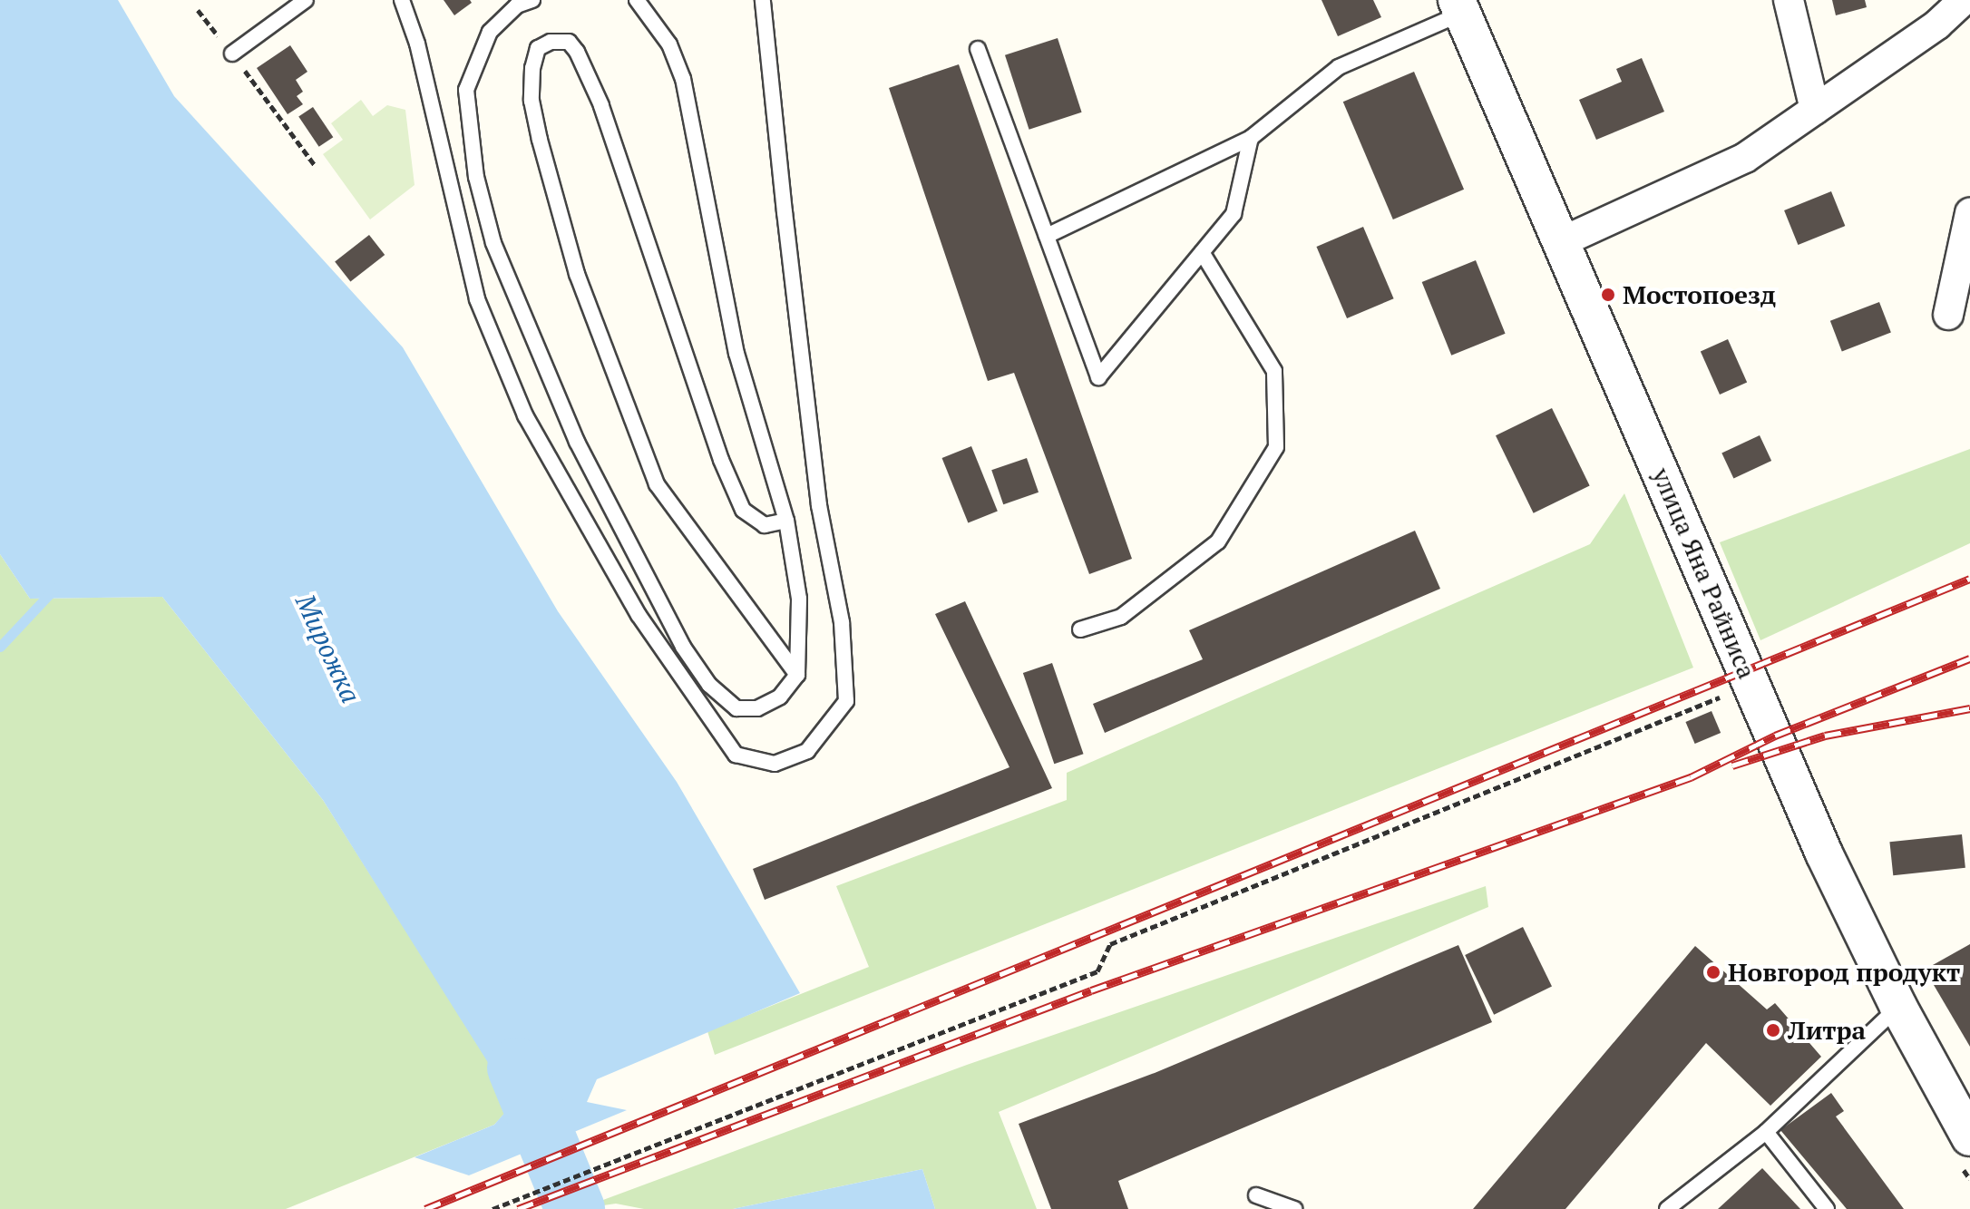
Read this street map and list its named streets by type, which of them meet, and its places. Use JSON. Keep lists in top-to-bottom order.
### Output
{
  "streets": {
    "street": ["улица Яна Райниса"]
  },
  "water": ["Мирожка"],
  "places": ["Мостопоезд", "Новгород продукт", "Литра"]
}
